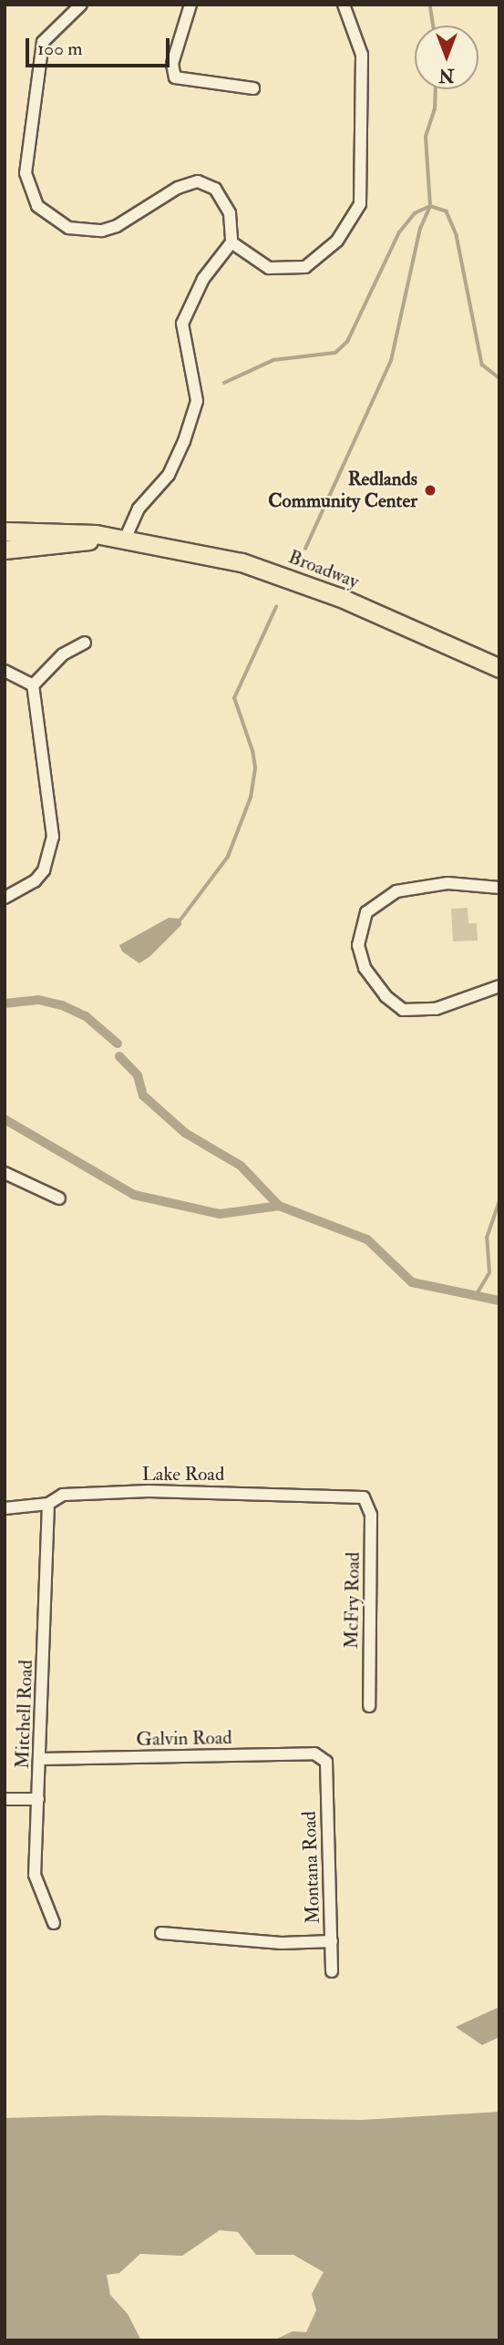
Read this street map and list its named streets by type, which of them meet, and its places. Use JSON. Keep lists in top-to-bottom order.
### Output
{
  "streets": {
    "main road": ["Broadway"],
    "street": [
      "Lake Road",
      "McFry Road",
      "Mitchell Road",
      "Galvin Road",
      "Montana Road"
    ]
  },
  "crossings": [
    ["Lake Road", "McFry Road"],
    ["Lake Road", "Mitchell Road"],
    ["Mitchell Road", "Galvin Road"],
    ["Galvin Road", "Montana Road"]
  ],
  "places": ["Redlands Community Center"],
  "scale_bar": "100 m",
  "north": "bottom"
}
